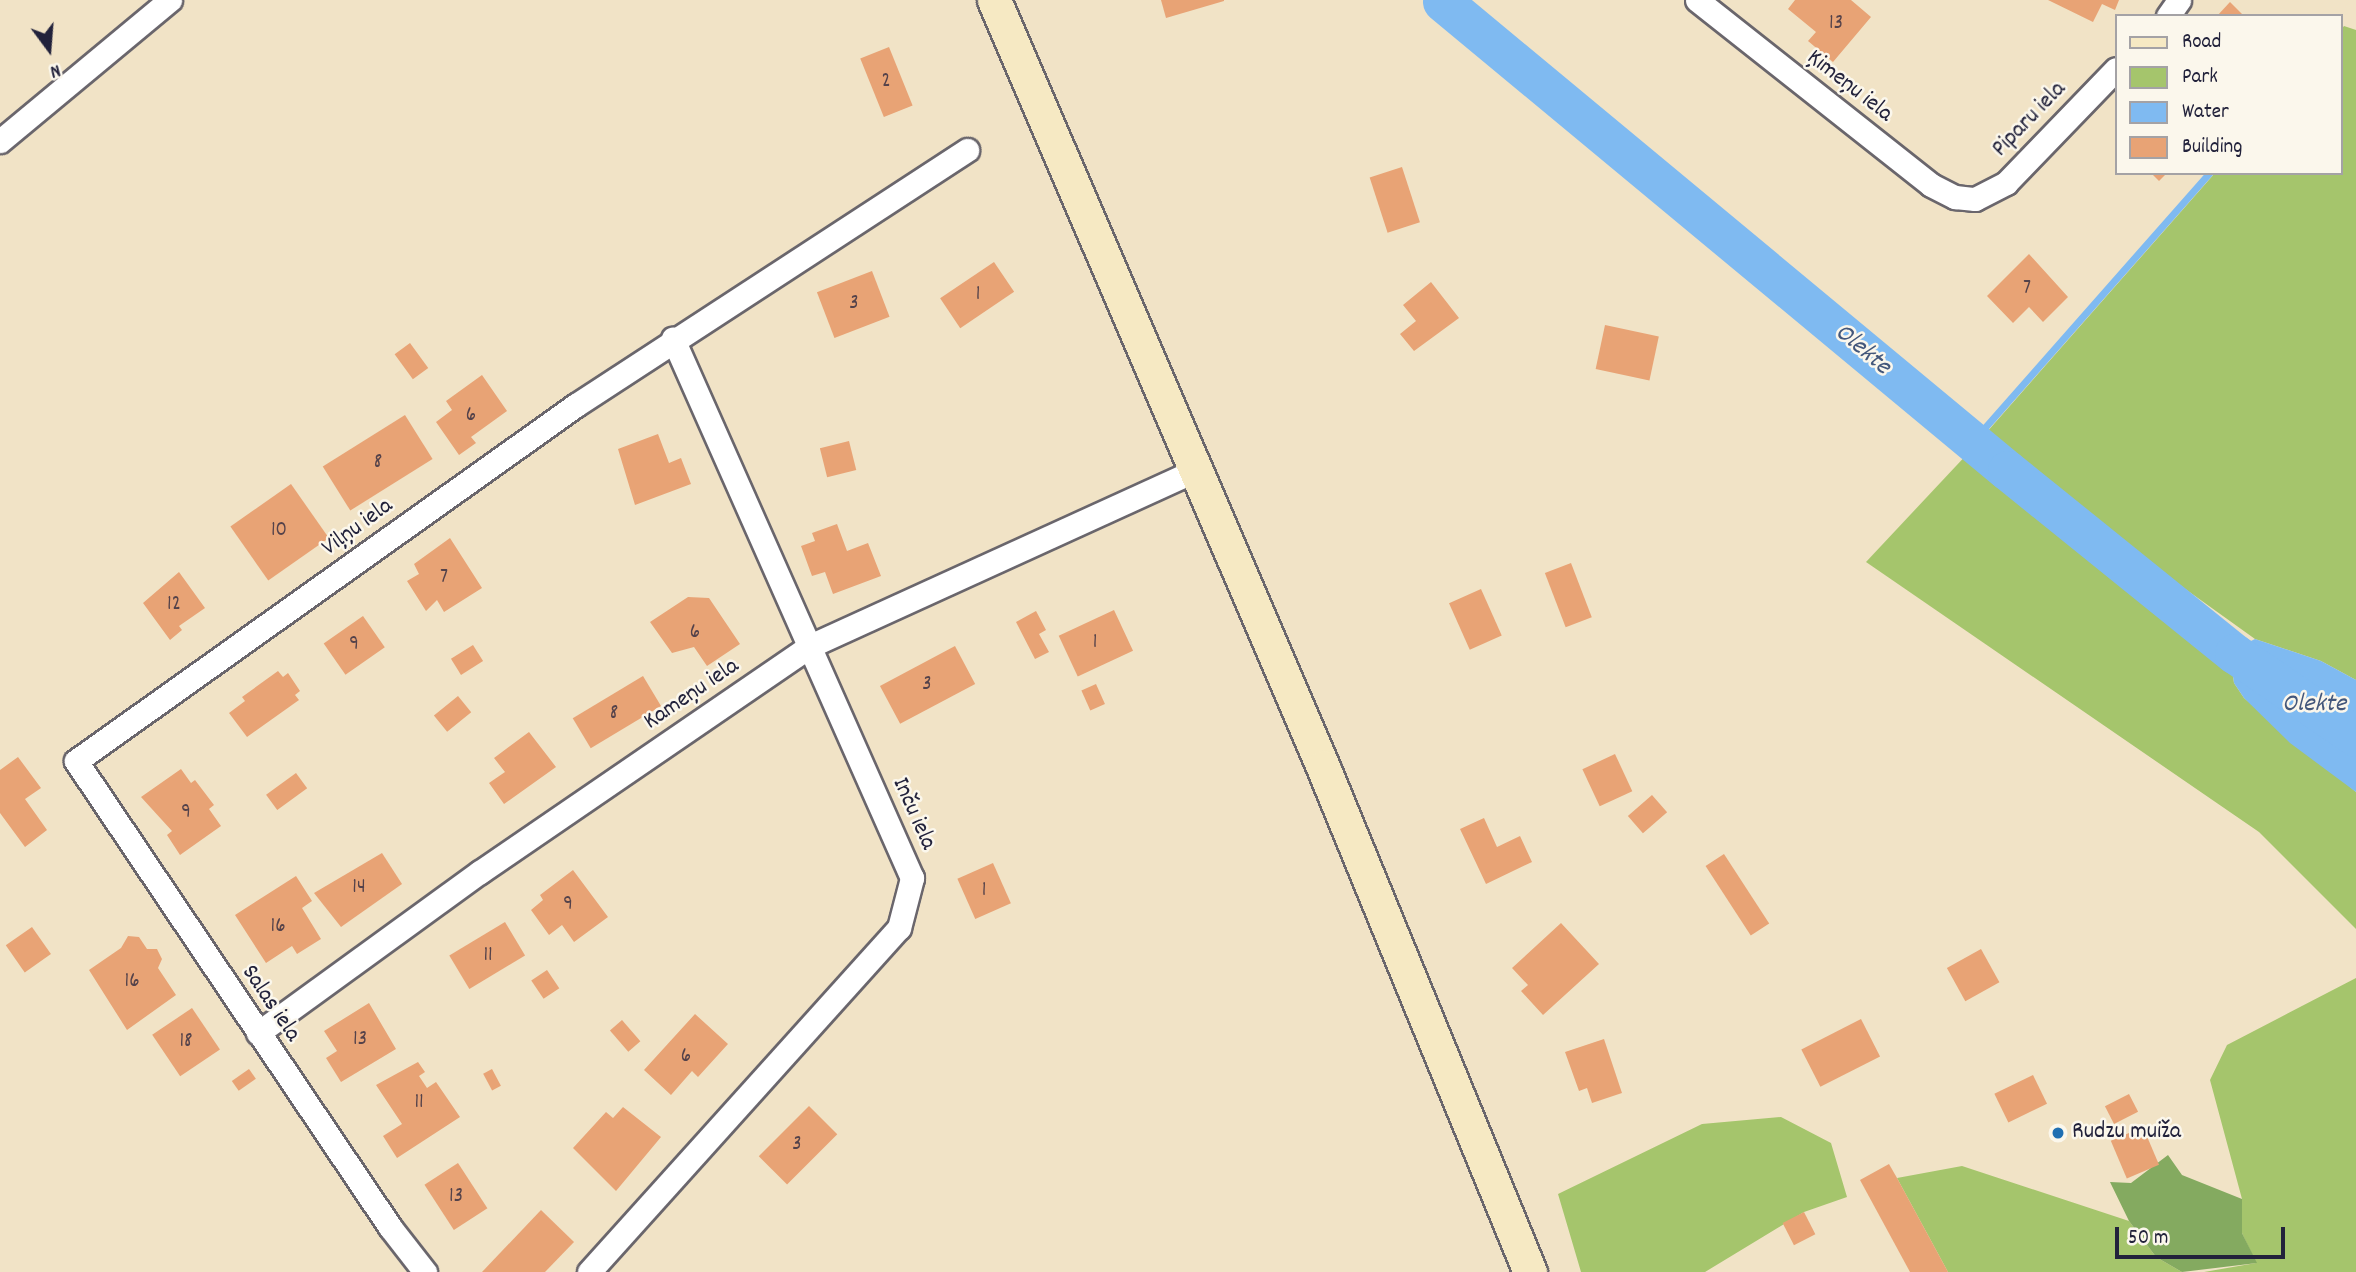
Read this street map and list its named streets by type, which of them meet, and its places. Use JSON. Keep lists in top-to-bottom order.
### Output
{
  "streets": {
    "street": [
      "Ķimeņu iela",
      "Piparu iela",
      "Viļņu iela",
      "Kameņu iela",
      "Inču iela",
      "Salas iela"
    ]
  },
  "crossings": [
    ["Ķimeņu iela", "Piparu iela"],
    ["Viļņu iela", "Inču iela"],
    ["Viļņu iela", "Salas iela"],
    ["Kameņu iela", "Inču iela"],
    ["Kameņu iela", "Salas iela"]
  ],
  "water": ["Olekte"],
  "places": ["Rudzu muiža"],
  "house_numbers": [
    "13",
    "2",
    "7",
    "1",
    "3",
    "6",
    "8",
    "10",
    "7",
    "12",
    "6",
    "1",
    "9",
    "3",
    "8",
    "9",
    "14",
    "1",
    "9",
    "16",
    "11",
    "16",
    "13",
    "18",
    "6",
    "11",
    "3",
    "13"
  ],
  "legend": [
    "Road",
    "Park",
    "Water",
    "Building"
  ],
  "scale_bar": "50 m",
  "north": "bottom"
}
